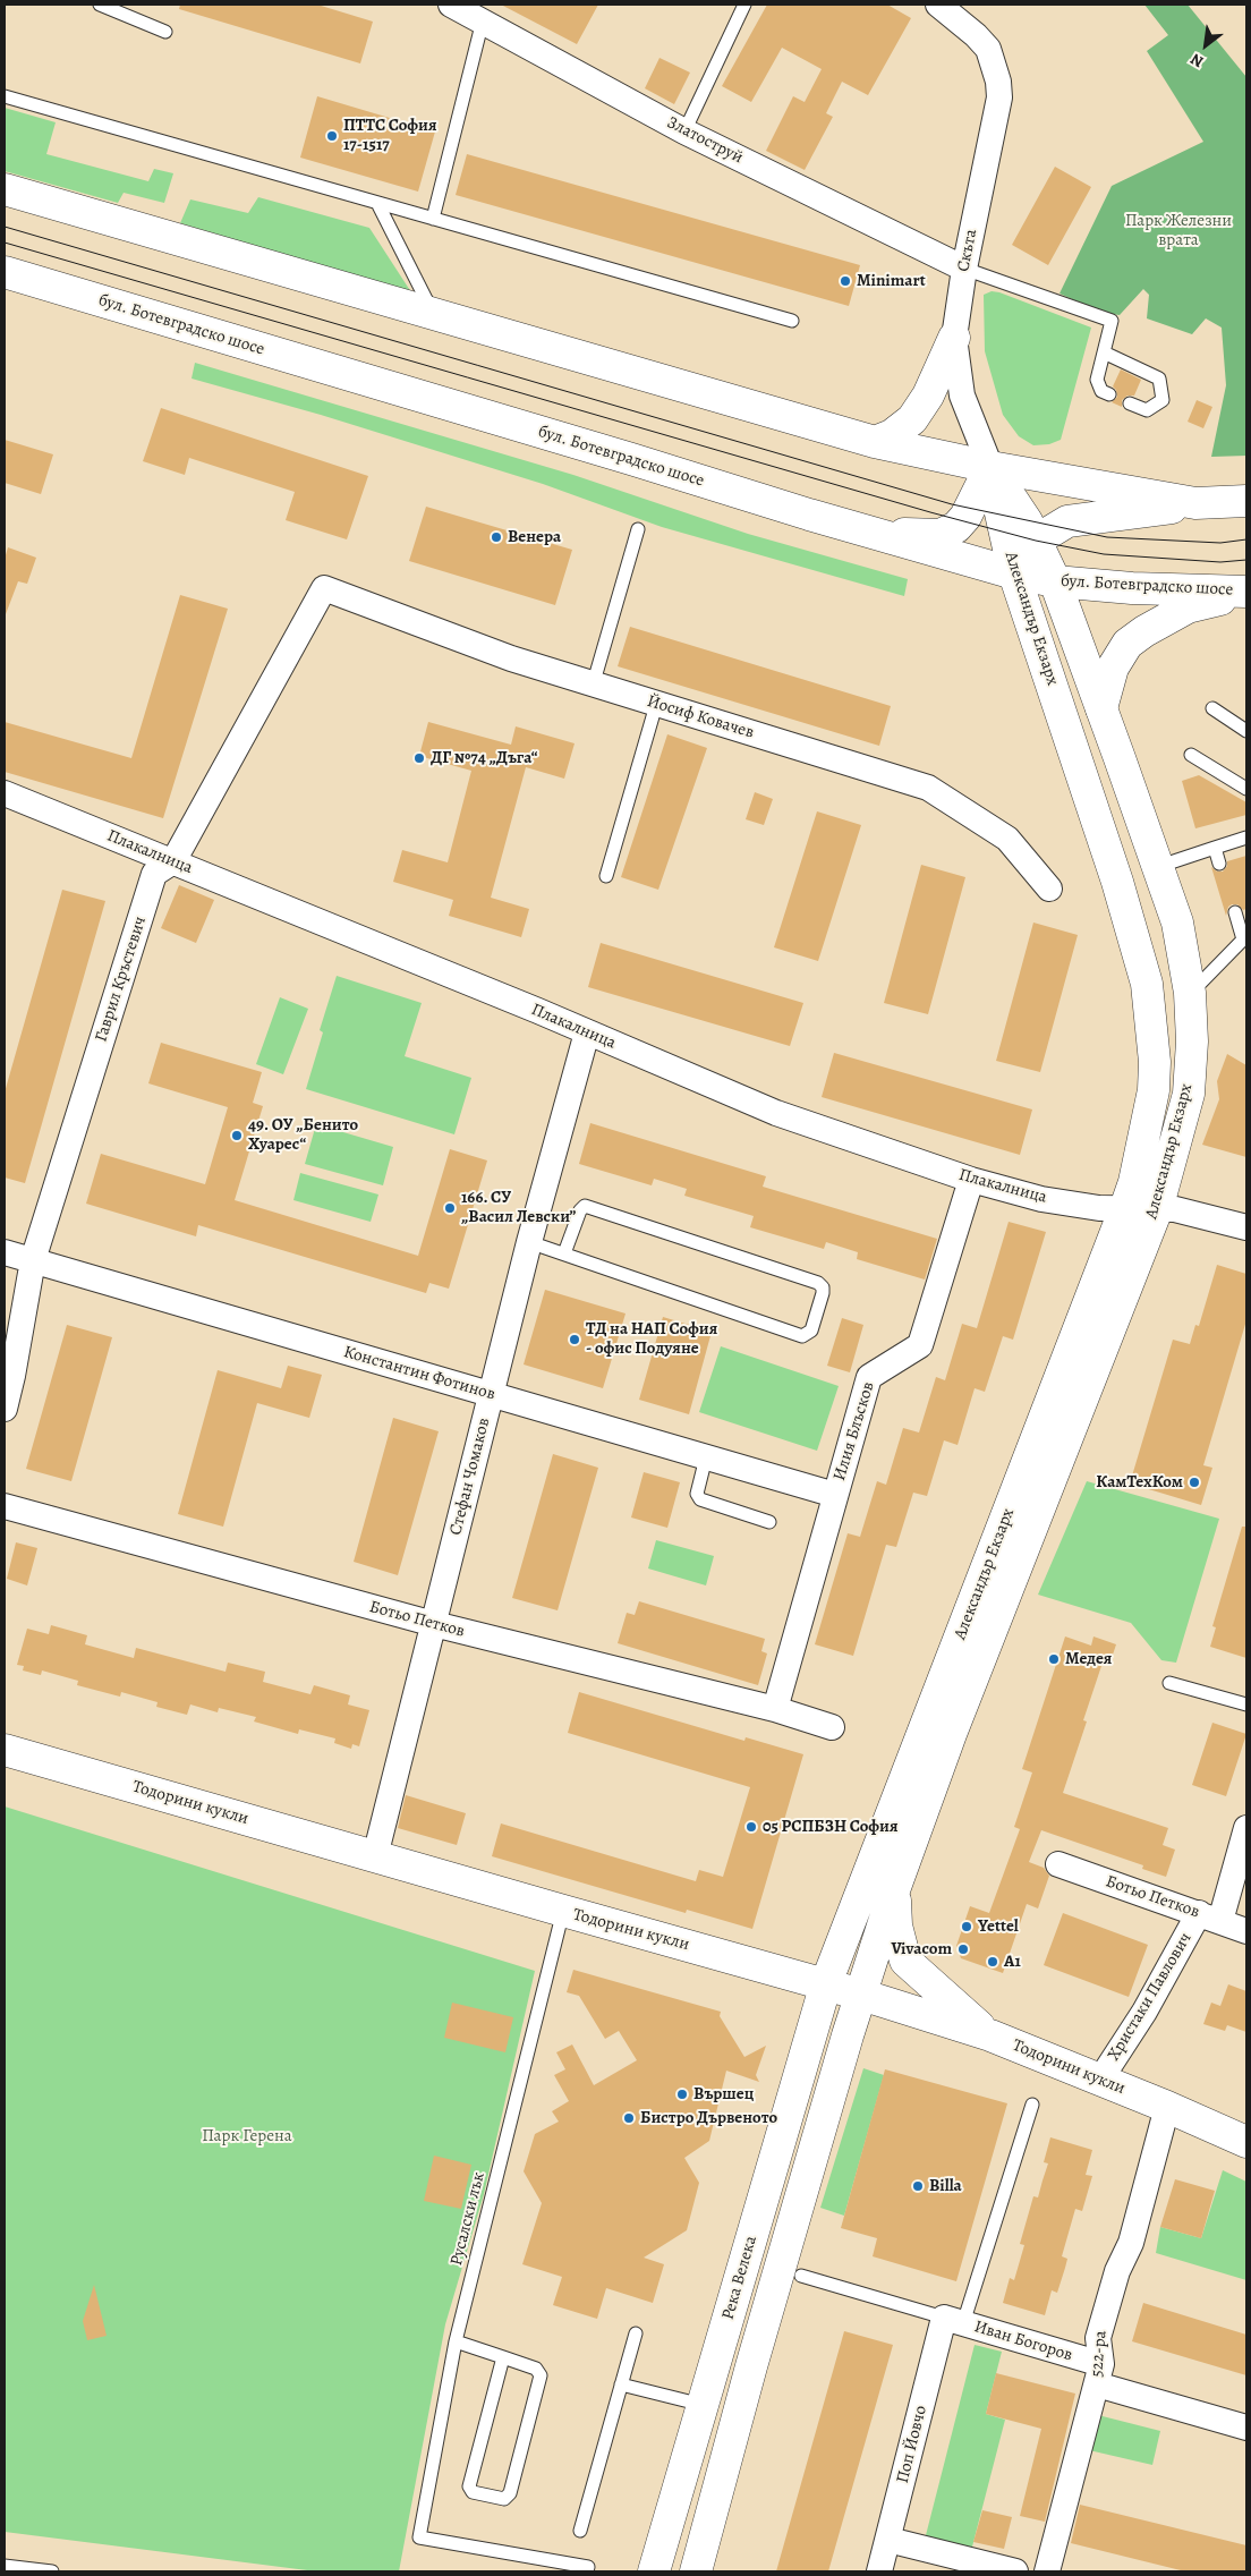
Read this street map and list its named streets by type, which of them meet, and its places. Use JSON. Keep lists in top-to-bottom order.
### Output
{
  "streets": {
    "street": [
      "Златоструй",
      "Скъта",
      "бул. Ботевградско шосе",
      "Александър Екзарх",
      "Йосиф Ковачев",
      "Плакалница",
      "Гаврил Кръстевич",
      "Константин Фотинов",
      "Илия Блъсков",
      "Стефан Чомаков",
      "Ботьо Петков",
      "Тодорини кукли",
      "Христаки Павлович",
      "Река Велека",
      "Иван Богоров",
      "522-ра",
      "Поп Йовчо"
    ],
    "lane": ["Русалски лък"]
  },
  "crossings": [
    ["Златоструй", "Скъта"],
    ["Скъта", "Александър Екзарх"],
    ["бул. Ботевградско шосе", "Александър Екзарх"],
    ["Александър Екзарх", "Плакалница"],
    ["Александър Екзарх", "Тодорини кукли"],
    ["Александър Екзарх", "Река Велека"],
    ["Йосиф Ковачев", "Гаврил Кръстевич"],
    ["Плакалница", "Гаврил Кръстевич"],
    ["Плакалница", "Илия Блъсков"],
    ["Плакалница", "Стефан Чомаков"],
    ["Гаврил Кръстевич", "Константин Фотинов"],
    ["Константин Фотинов", "Илия Блъсков"],
    ["Константин Фотинов", "Стефан Чомаков"],
    ["Илия Блъсков", "Ботьо Петков"],
    ["Стефан Чомаков", "Ботьо Петков"],
    ["Стефан Чомаков", "Тодорини кукли"],
    ["Ботьо Петков", "Христаки Павлович"],
    ["Тодорини кукли", "Христаки Павлович"],
    ["Тодорини кукли", "Русалски лък"],
    ["Тодорини кукли", "Река Велека"],
    ["Тодорини кукли", "522-ра"],
    ["Иван Богоров", "522-ра"],
    ["Иван Богоров", "Поп Йовчо"]
  ],
  "parks": ["Парк Железни врата", "Парк Герена"],
  "places": [
    "ПТТС София 17-1517",
    "Minimart",
    "Венера",
    "ДГ №74 „Дъга“",
    "49. ОУ „Бенито Хуарес“",
    "166. СУ „Васил Левски”",
    "ТД на НАП София - офис Подуяне",
    "КамТехКом",
    "Медея",
    "05 РСПБЗН София",
    "Yettel",
    "Vivacom",
    "A1",
    "Вършец",
    "Бистро Дървеното",
    "Billa"
  ],
  "north": "bottom left"
}
